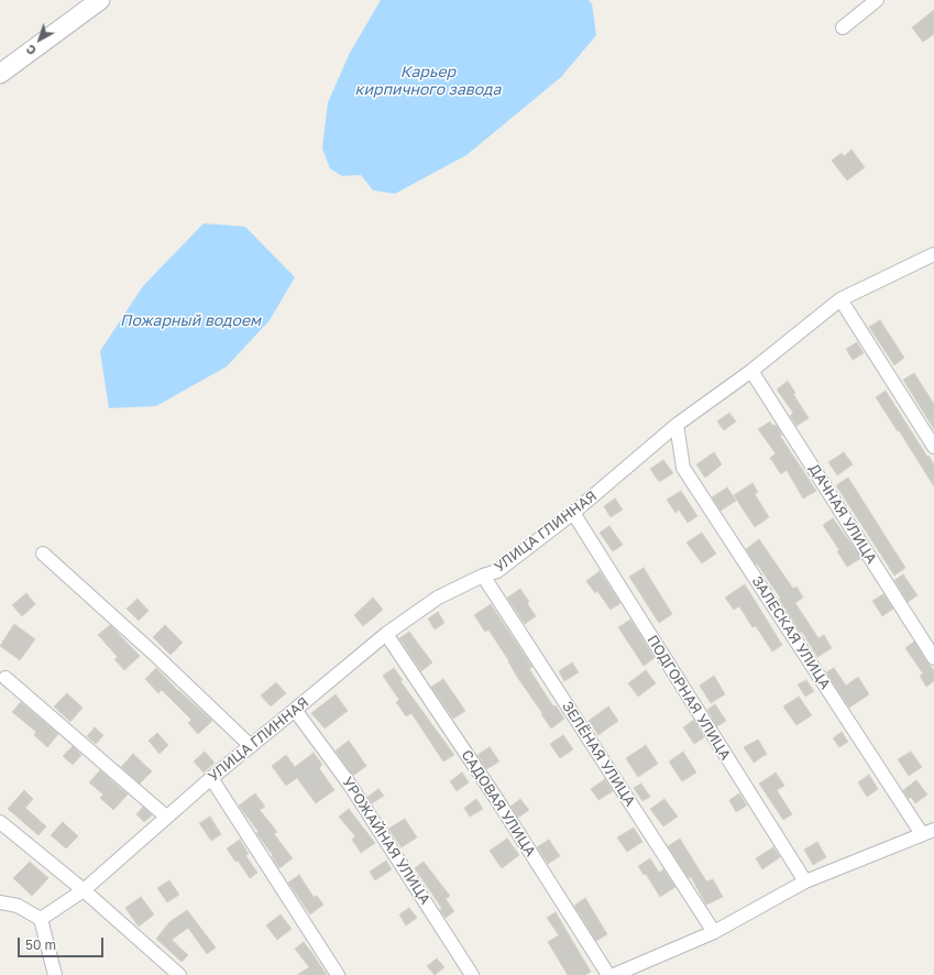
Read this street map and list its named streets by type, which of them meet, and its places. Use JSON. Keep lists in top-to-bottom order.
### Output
{
  "streets": {
    "street": [
      "ДАЧНАЯ УЛИЦА",
      "УЛИЦА ГЛИННАЯ",
      "ЗАЛЕСКАЯ УЛИЦА",
      "ПОДГОРНАЯ УЛИЦА",
      "ЗЕЛЁНАЯ УЛИЦА",
      "САДОВАЯ УЛИЦА",
      "УРОЖАЙНАЯ УЛИЦА"
    ]
  },
  "crossings": [
    ["ДАЧНАЯ УЛИЦА", "УЛИЦА ГЛИННАЯ"],
    ["УЛИЦА ГЛИННАЯ", "ЗАЛЕСКАЯ УЛИЦА"],
    ["УЛИЦА ГЛИННАЯ", "ПОДГОРНАЯ УЛИЦА"],
    ["УЛИЦА ГЛИННАЯ", "ЗЕЛЁНАЯ УЛИЦА"],
    ["УЛИЦА ГЛИННАЯ", "САДОВАЯ УЛИЦА"],
    ["УЛИЦА ГЛИННАЯ", "УРОЖАЙНАЯ УЛИЦА"]
  ],
  "water": ["Карьер кирпичного завода", "Пожарный водоем"],
  "scale_bar": "50 m",
  "north": "bottom left"
}
